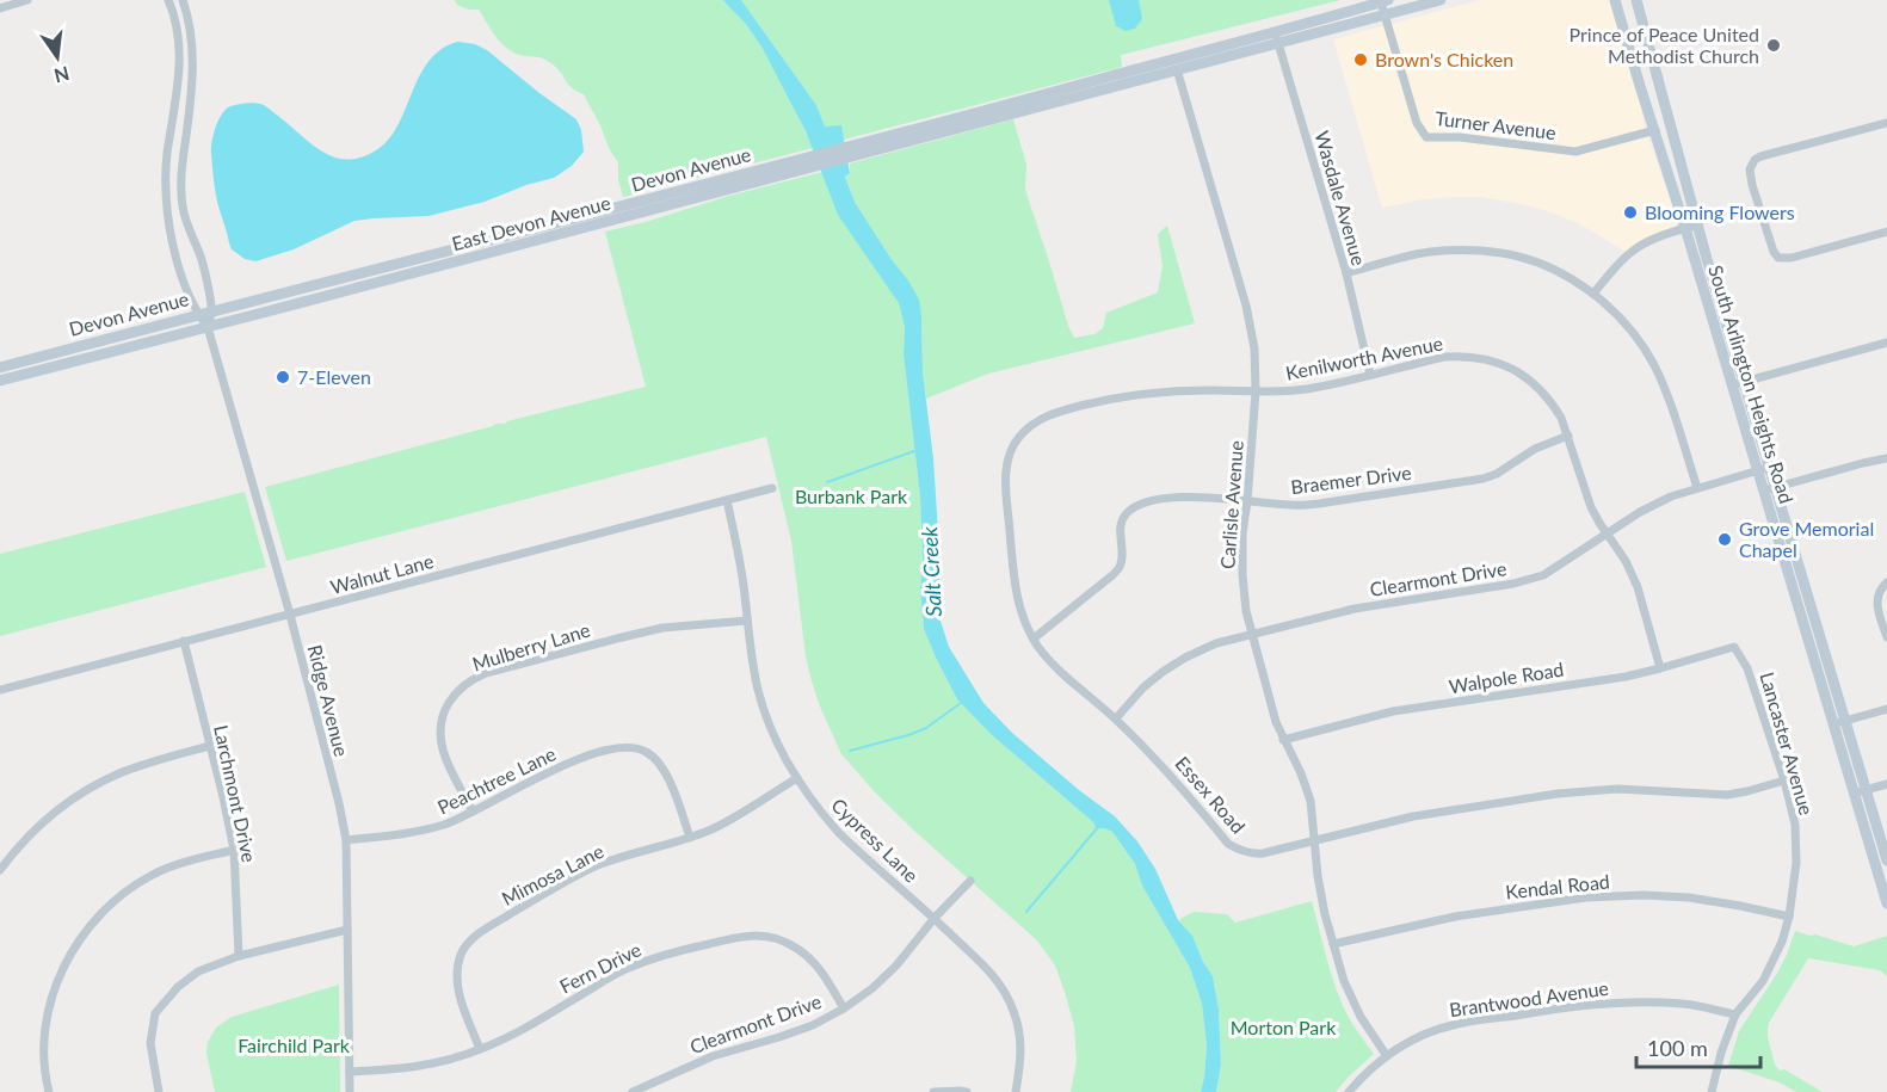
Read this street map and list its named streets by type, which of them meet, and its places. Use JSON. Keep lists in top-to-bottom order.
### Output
{
  "streets": {
    "main road": ["Devon Avenue", "East Devon Avenue", "South Arlington Heights Road"],
    "street": [
      "Turner Avenue",
      "Wasdale Avenue",
      "Kenilworth Avenue",
      "Braemer Drive",
      "Carlisle Avenue",
      "Walnut Lane",
      "Clearmont Drive",
      "Mulberry Lane",
      "Walpole Road",
      "Ridge Avenue",
      "Lancaster Avenue",
      "Peachtree Lane",
      "Larchmont Drive",
      "Essex Road",
      "Cypress Lane",
      "Mimosa Lane",
      "Kendal Road",
      "Fern Drive",
      "Brantwood Avenue"
    ]
  },
  "crossings": [
    ["Turner Avenue", "South Arlington Heights Road"],
    ["Devon Avenue", "East Devon Avenue"],
    ["Wasdale Avenue", "Kenilworth Avenue"],
    ["East Devon Avenue", "Carlisle Avenue"],
    ["East Devon Avenue", "Ridge Avenue"],
    ["Kenilworth Avenue", "Braemer Drive"],
    ["Kenilworth Avenue", "Carlisle Avenue"],
    ["Kenilworth Avenue", "Clearmont Drive"],
    ["Kenilworth Avenue", "Walpole Road"],
    ["Kenilworth Avenue", "Essex Road"],
    ["South Arlington Heights Road", "Clearmont Drive"],
    ["Braemer Drive", "Carlisle Avenue"],
    ["Braemer Drive", "Essex Road"],
    ["Carlisle Avenue", "Clearmont Drive"],
    ["Carlisle Avenue", "Walpole Road"],
    ["Carlisle Avenue", "Essex Road"],
    ["Carlisle Avenue", "Kendal Road"],
    ["Carlisle Avenue", "Brantwood Avenue"],
    ["Walnut Lane", "Ridge Avenue"],
    ["Walnut Lane", "Larchmont Drive"],
    ["Walnut Lane", "Cypress Lane"],
    ["Clearmont Drive", "Essex Road"],
    ["Clearmont Drive", "Cypress Lane"],
    ["Clearmont Drive", "Fern Drive"],
    ["Mulberry Lane", "Peachtree Lane"],
    ["Mulberry Lane", "Cypress Lane"],
    ["Walpole Road", "Lancaster Avenue"],
    ["Ridge Avenue", "Peachtree Lane"],
    ["Ridge Avenue", "Fern Drive"],
    ["Lancaster Avenue", "Essex Road"],
    ["Lancaster Avenue", "Kendal Road"],
    ["Lancaster Avenue", "Brantwood Avenue"],
    ["Peachtree Lane", "Mimosa Lane"],
    ["Cypress Lane", "Mimosa Lane"],
    ["Mimosa Lane", "Fern Drive"]
  ],
  "water": ["Salt Creek"],
  "parks": ["Burbank Park", "Morton Park", "Fairchild Park"],
  "places": [
    "Prince of Peace United Methodist Church",
    "Brown's Chicken",
    "Blooming Flowers",
    "7-Eleven",
    "Grove Memorial Chapel"
  ],
  "scale_bar": "100 m",
  "north": "bottom"
}
